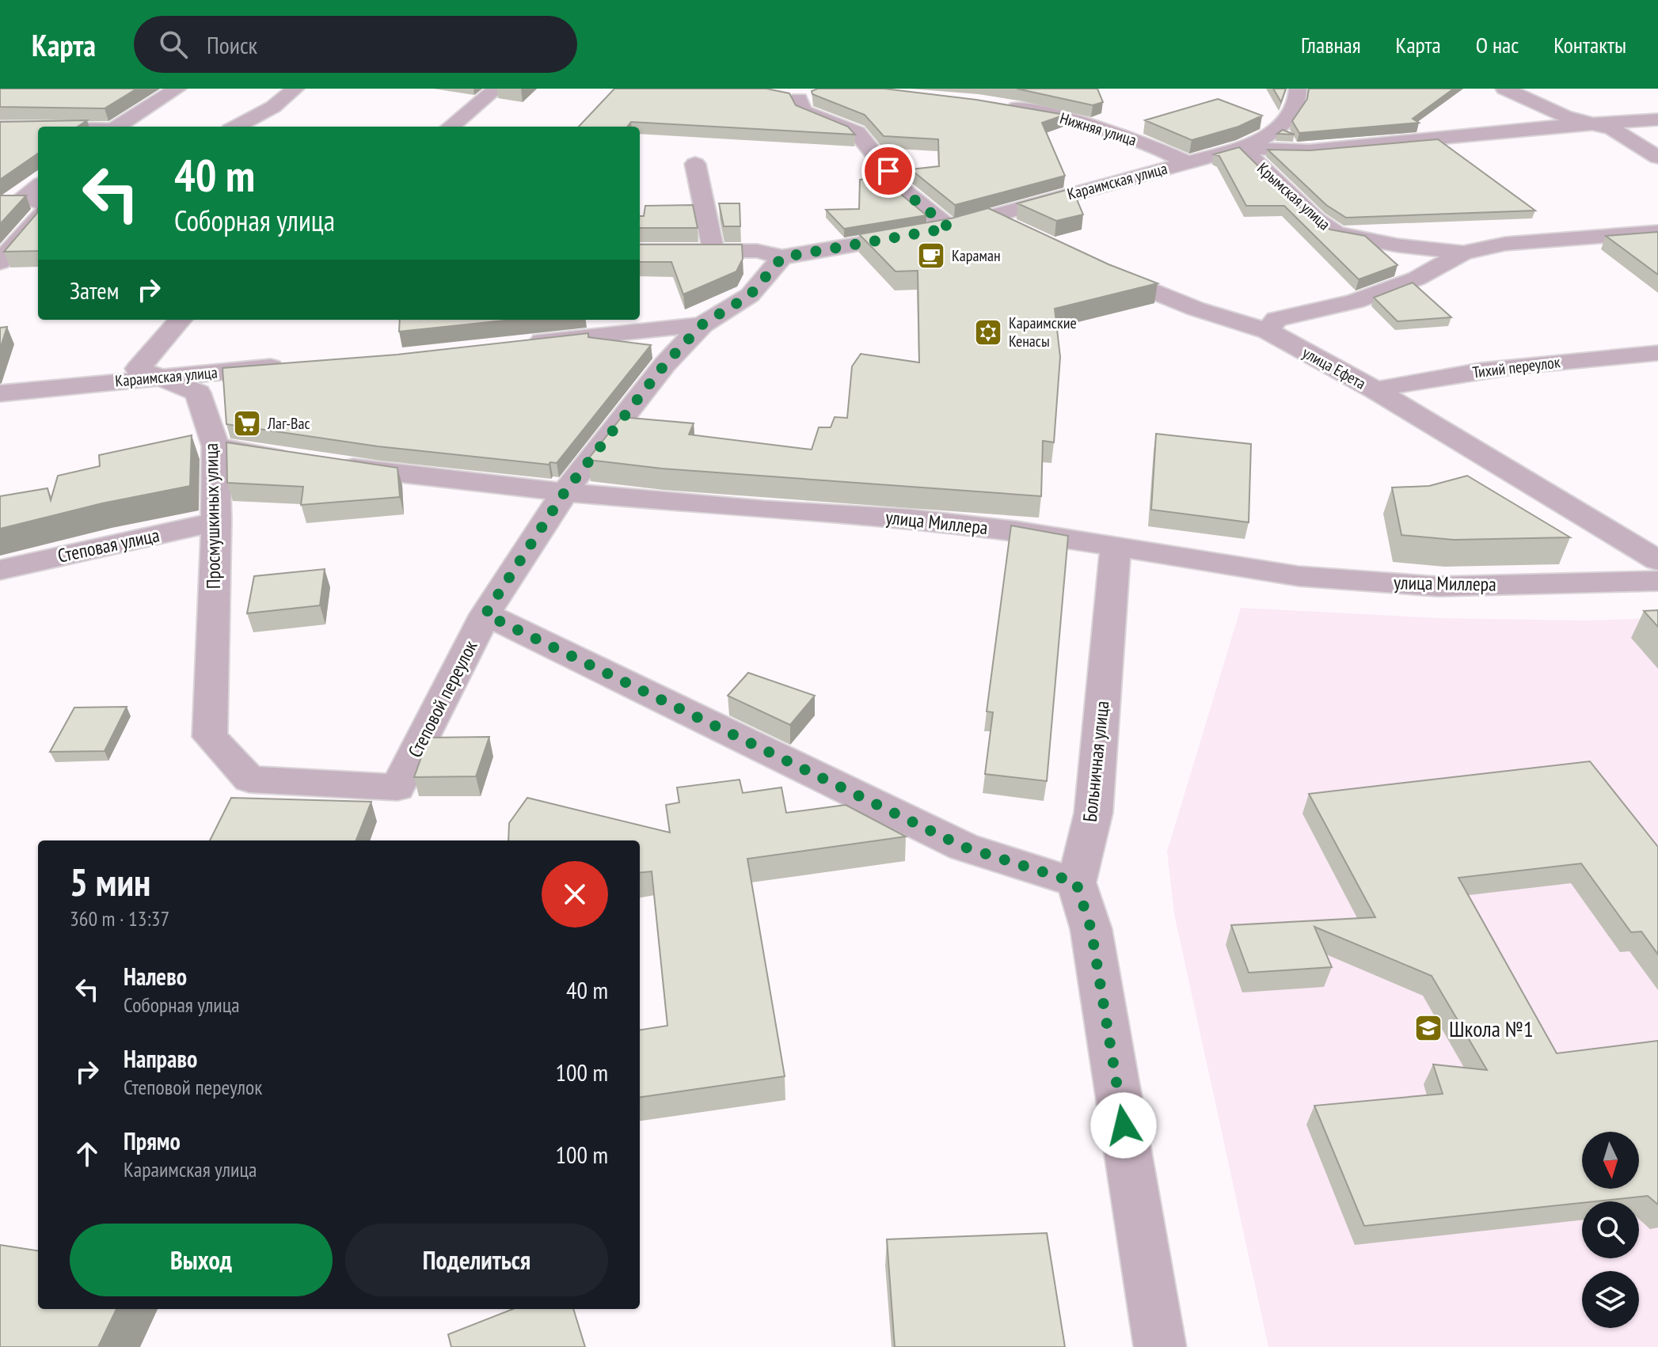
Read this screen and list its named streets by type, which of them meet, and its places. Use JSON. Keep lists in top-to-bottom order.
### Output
{
  "streets": {
    "street": [
      "Нижняя улица",
      "Караимская улица",
      "Крымская улица",
      "Тихий переулок",
      "улица Ефета",
      "Просмушкиных улица",
      "улица Миллера",
      "Степовая улица",
      "Степовой переулок",
      "Больничная улица"
    ]
  },
  "crossings": [
    ["Нижняя улица", "Караимская улица"],
    ["Караимская улица", "Крымская улица"],
    ["Караимская улица", "Просмушкиных улица"],
    ["Крымская улица", "улица Ефета"],
    ["Тихий переулок", "улица Ефета"],
    ["Просмушкиных улица", "улица Миллера"],
    ["Просмушкиных улица", "Степовая улица"],
    ["Просмушкиных улица", "Степовой переулок"],
    ["улица Миллера", "Степовой переулок"],
    ["улица Миллера", "Больничная улица"]
  ],
  "places": {
    "cafe": ["Караман"],
    "synagogue": ["Караимские Кенасы"],
    "supermarket": ["Лаг-Вас"],
    "school or university": ["Школа №1"]
  },
  "north": "bottom",
  "page": {
    "header": "Карта",
    "search": "Поиск",
    "nav": [
      "Главная",
      "Карта",
      "О нас",
      "Контакты"
    ],
    "turn": ["40 m", "Соборная улица"],
    "then": "Затем",
    "heading": ["5 мин", "360 m · 13:37"],
    "list": [
      {
        "name": "Налево",
        "note": "Соборная улица",
        "value": "40 m"
      },
      {
        "name": "Направо",
        "note": "Степовой переулок",
        "value": "100 m"
      },
      {
        "name": "Прямо",
        "note": "Караимская улица",
        "value": "100 m"
      }
    ],
    "buttons": ["Выход", "Поделиться"]
  }
}
